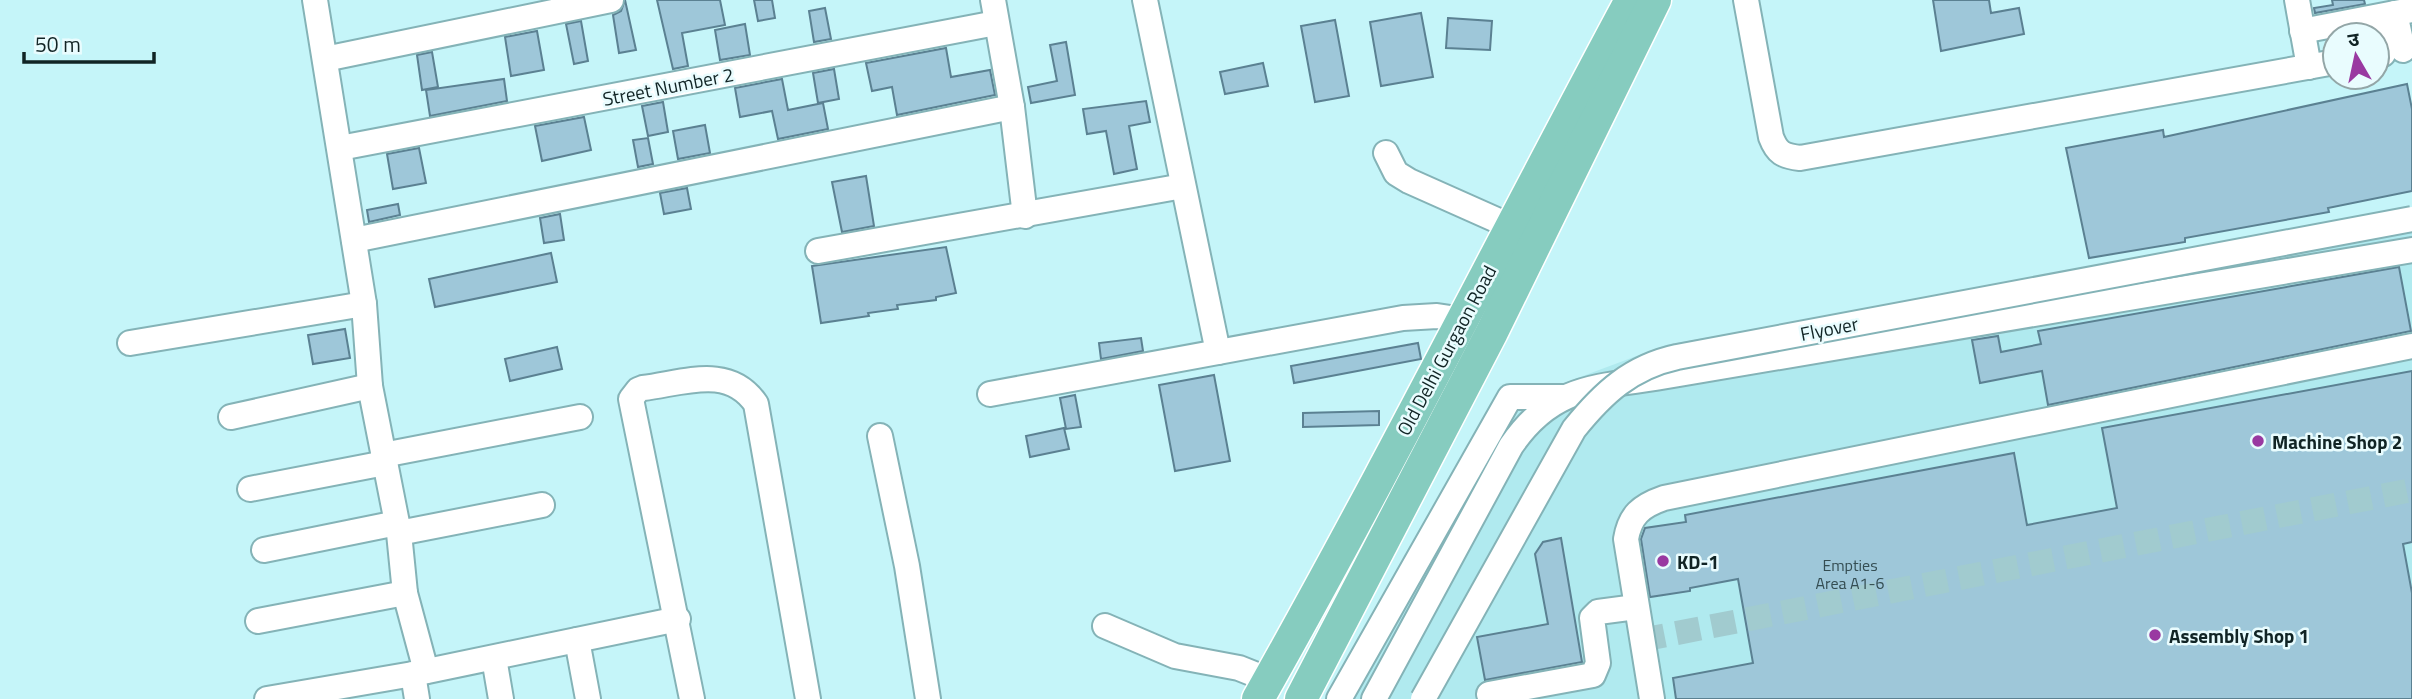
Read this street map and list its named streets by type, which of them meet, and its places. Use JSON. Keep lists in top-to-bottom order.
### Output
{
  "streets": {
    "main road": ["Old Delhi Gurgaon Road"],
    "street": ["Street Number 2", "Flyover"]
  },
  "places": ["Machine Shop 2", "KD-1", "Assembly Shop 1"],
  "house_numbers": ["Empties Area A1-6"],
  "scale_bar": "50 m",
  "north": "top"
}
